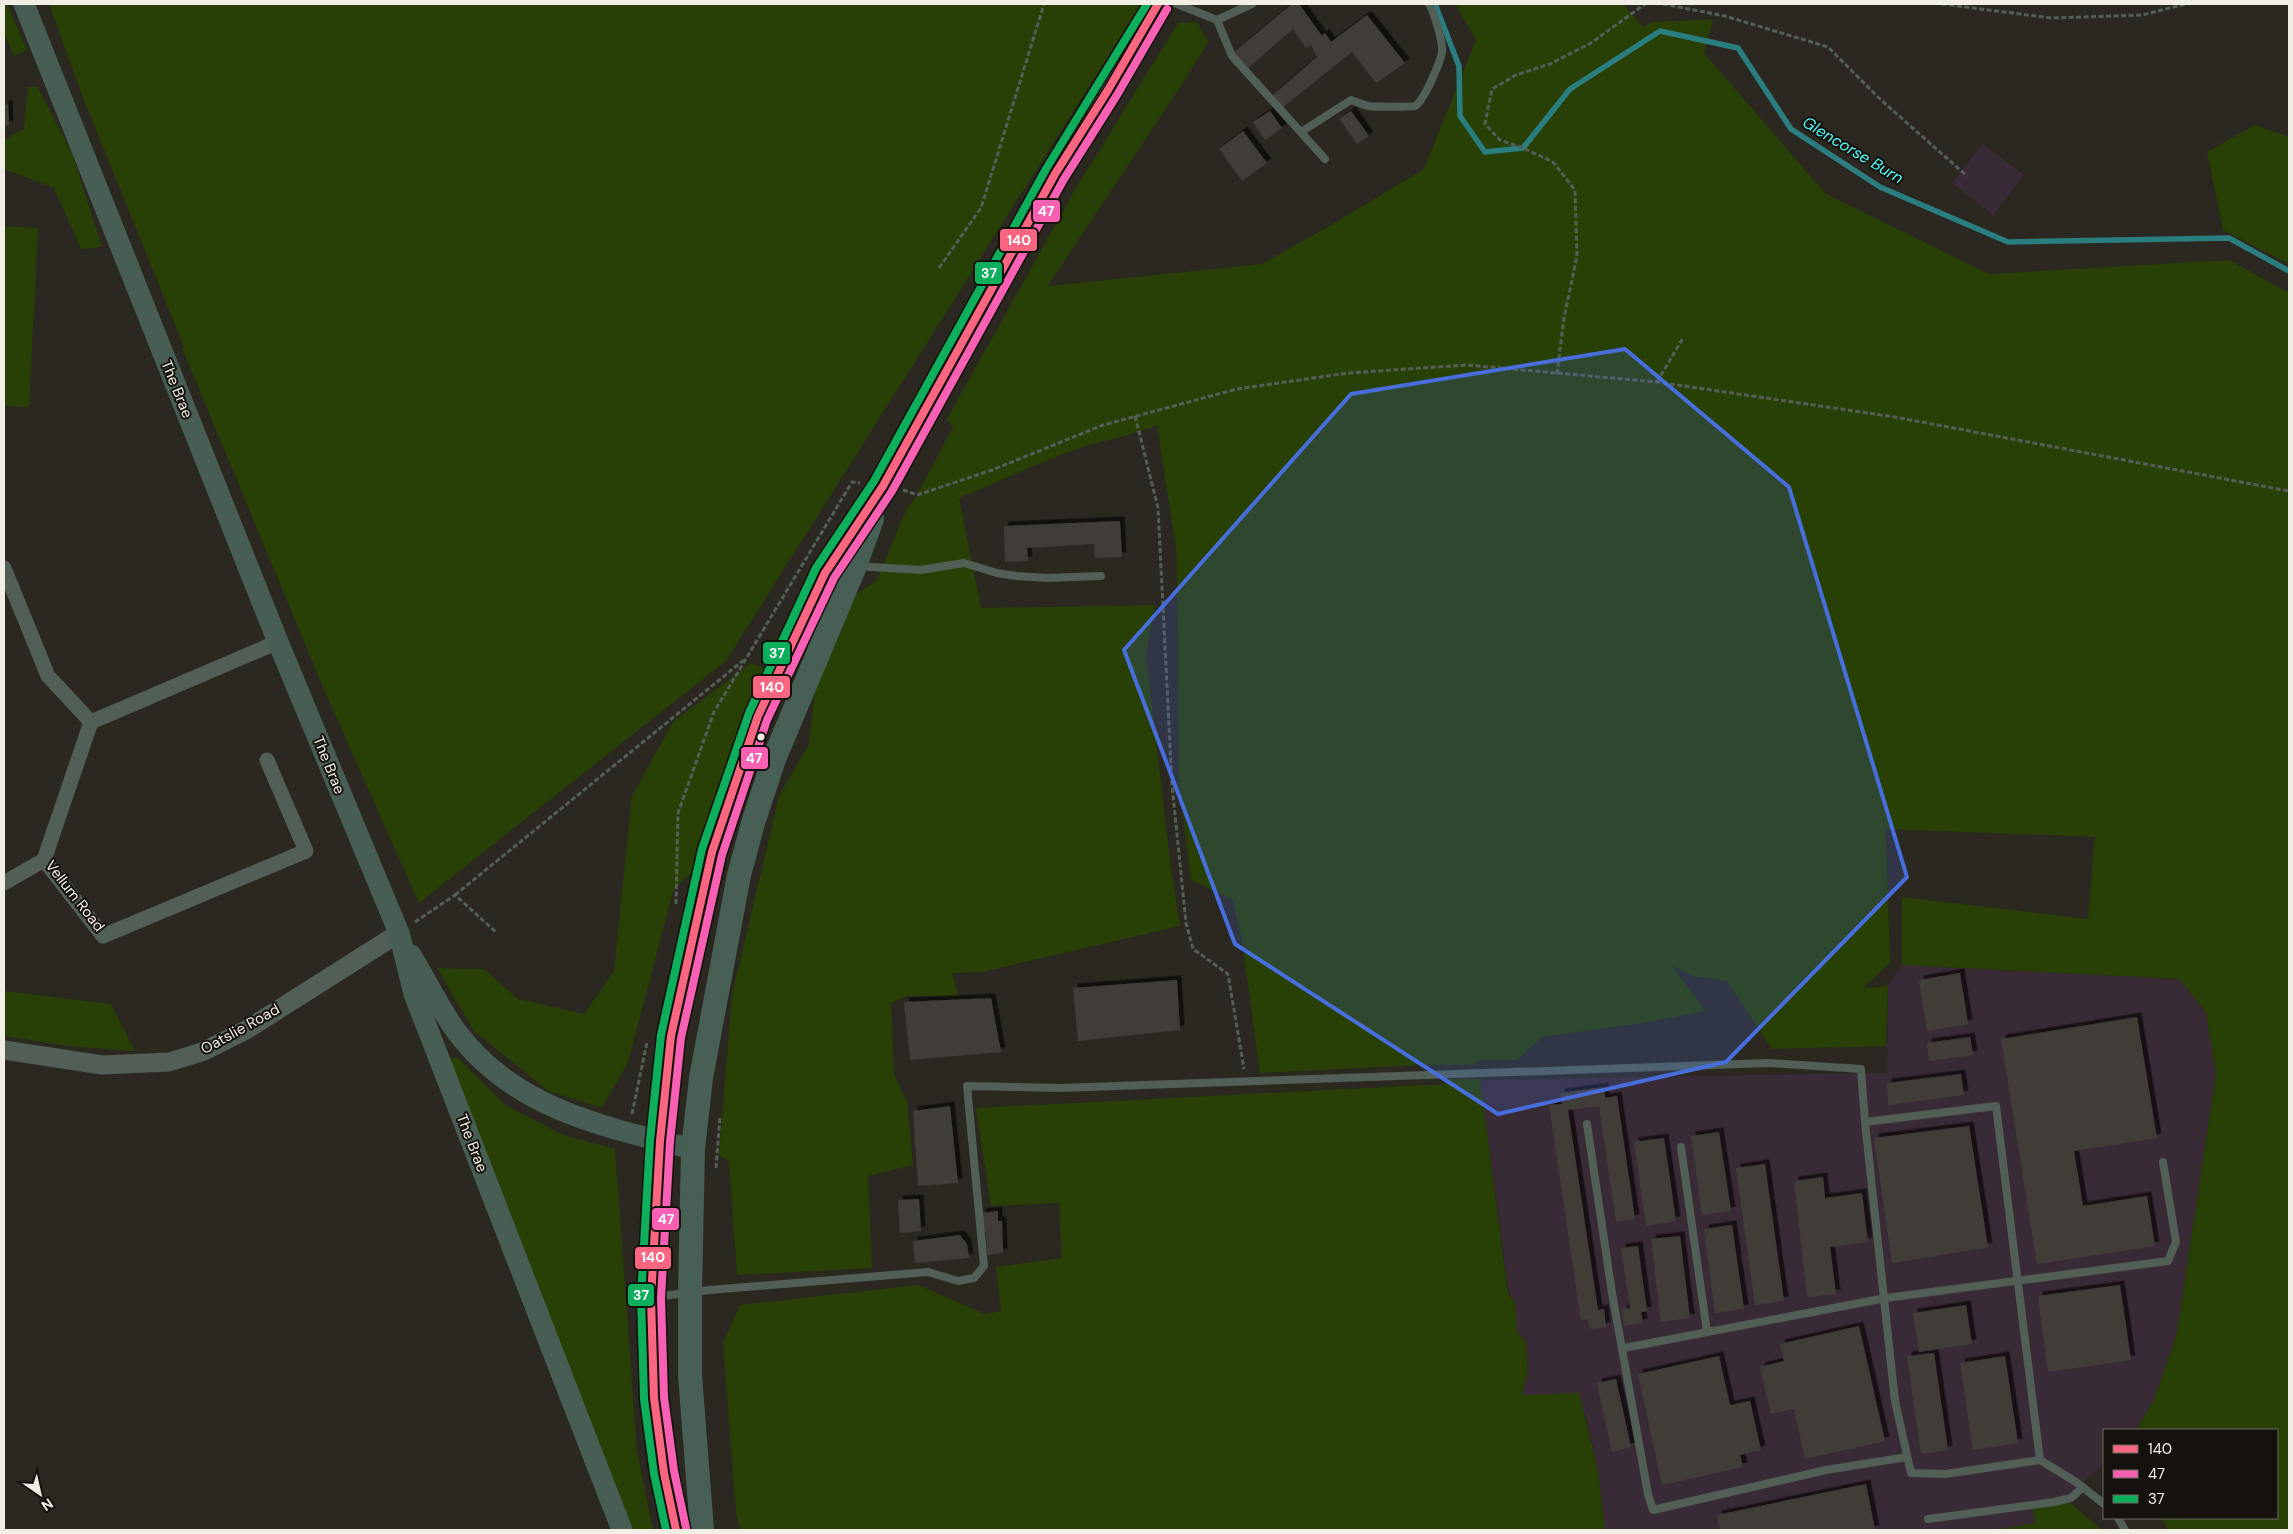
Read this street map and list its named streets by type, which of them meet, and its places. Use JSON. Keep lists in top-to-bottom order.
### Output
{
  "streets": {
    "main road": ["The Brae"],
    "street": ["Vellum Road", "Oatslie Road"]
  },
  "crossings": [
    ["The Brae", "Oatslie Road"]
  ],
  "water": ["Glencorse Burn"],
  "lines": ["transit line 140", "transit line 37", "transit line 47"],
  "legend": ["140", "47", "37"],
  "north": "bottom right"
}
